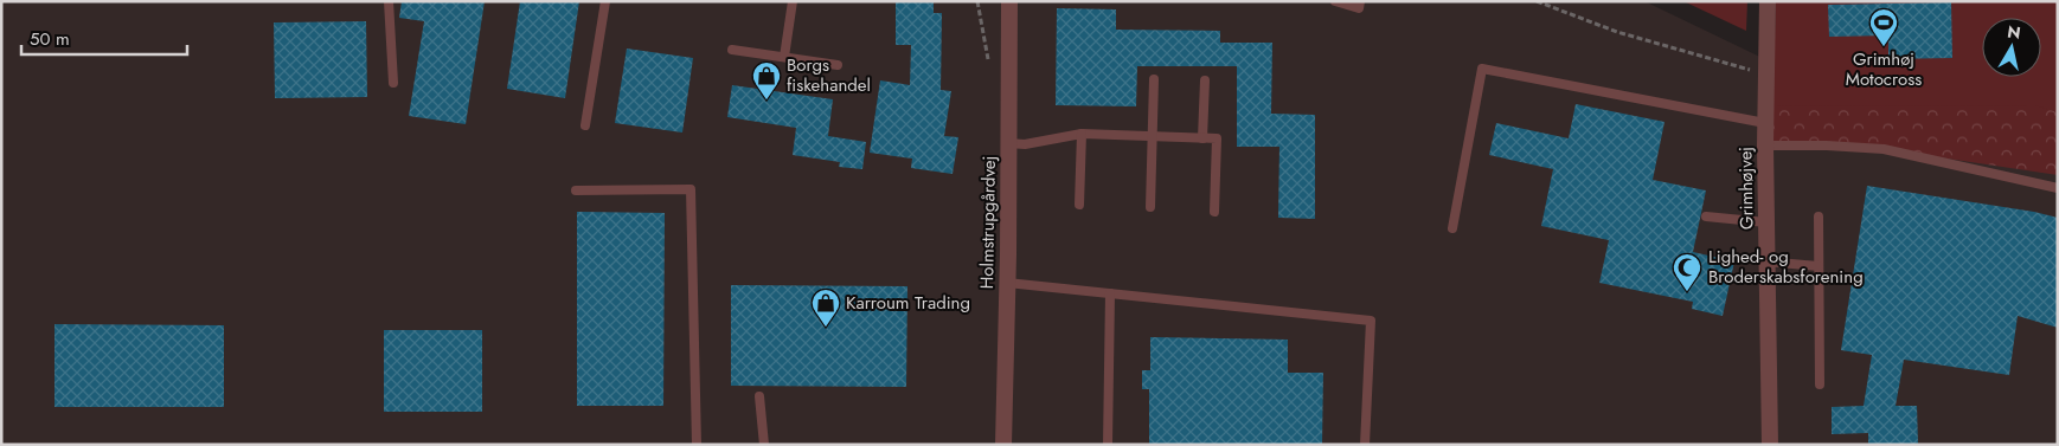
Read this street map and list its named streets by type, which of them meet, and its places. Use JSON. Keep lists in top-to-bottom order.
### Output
{
  "streets": {
    "street": ["Grimhøjvej", "Holmstrupgårdvej"]
  },
  "places": {
    "sports": ["Grimhøj Motocross"],
    "shop": ["Borgs fiskehandel", "Karroum Trading"],
    "mosque": ["Lighed- og Broderskabsforening"]
  },
  "scale_bar": "50 m",
  "north": "top"
}
